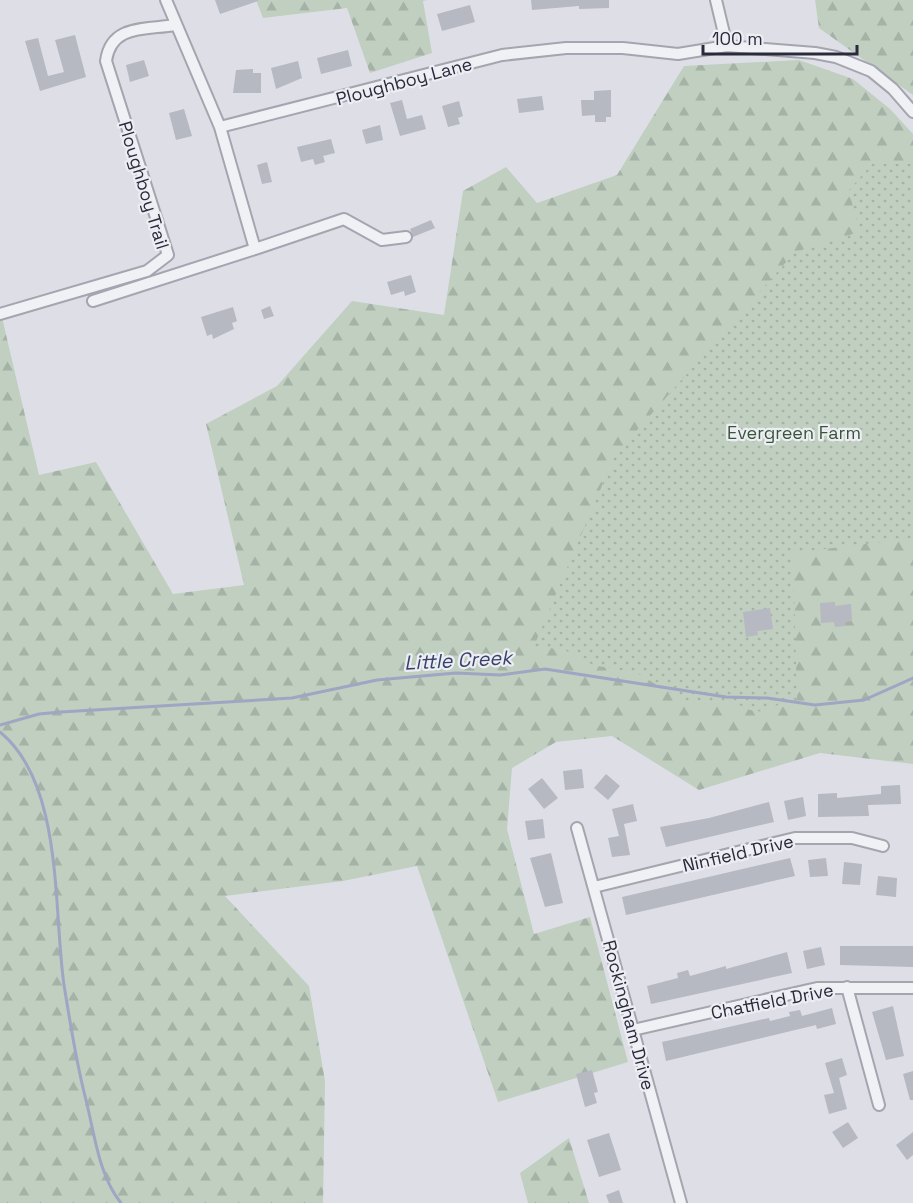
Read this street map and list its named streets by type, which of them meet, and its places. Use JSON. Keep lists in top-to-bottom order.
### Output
{
  "streets": {
    "street": [
      "Ploughboy Lane",
      "Ploughboy Trail",
      "Ninfield Drive",
      "Chatfield Drive",
      "Rockingham Drive"
    ]
  },
  "crossings": [
    ["Ninfield Drive", "Rockingham Drive"],
    ["Chatfield Drive", "Rockingham Drive"]
  ],
  "water": ["Little Creek"],
  "parks": ["Evergreen Farm"],
  "scale_bar": "100 m"
}
